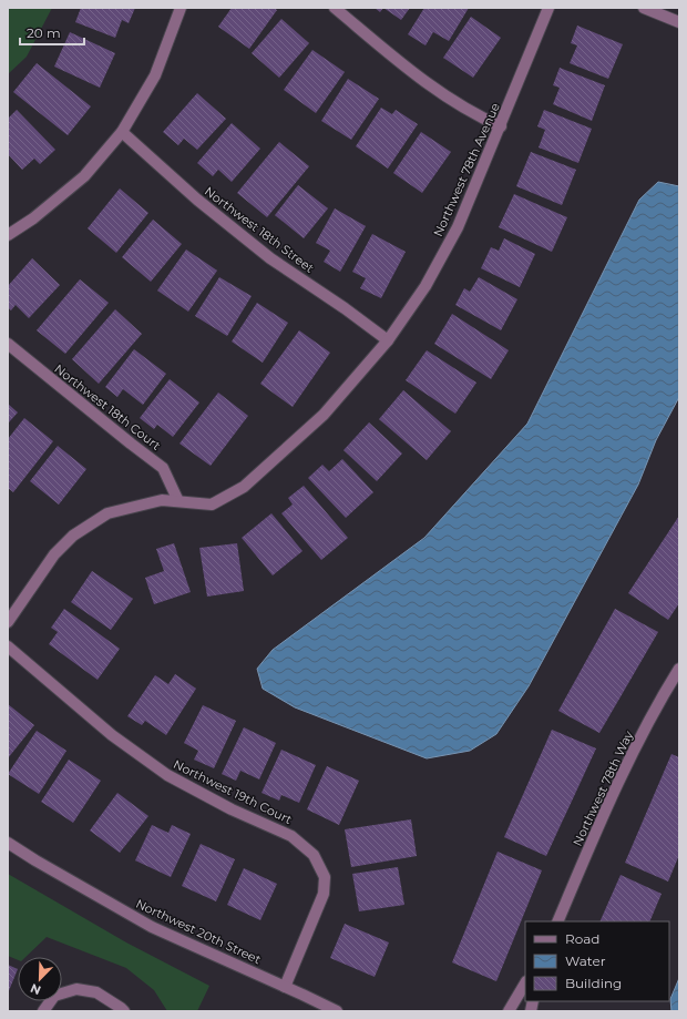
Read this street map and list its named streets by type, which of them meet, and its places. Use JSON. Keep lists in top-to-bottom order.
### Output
{
  "streets": {
    "street": [
      "Northwest 78th Avenue",
      "Northwest 18th Street",
      "Northwest 18th Court",
      "Northwest 78th Way",
      "Northwest 19th Court",
      "Northwest 20th Street"
    ]
  },
  "crossings": [
    ["Northwest 78th Avenue", "Northwest 18th Street"],
    ["Northwest 78th Avenue", "Northwest 18th Court"],
    ["Northwest 19th Court", "Northwest 20th Street"]
  ],
  "legend": ["Road", "Water", "Building"],
  "scale_bar": "20 m",
  "north": "bottom left"
}
